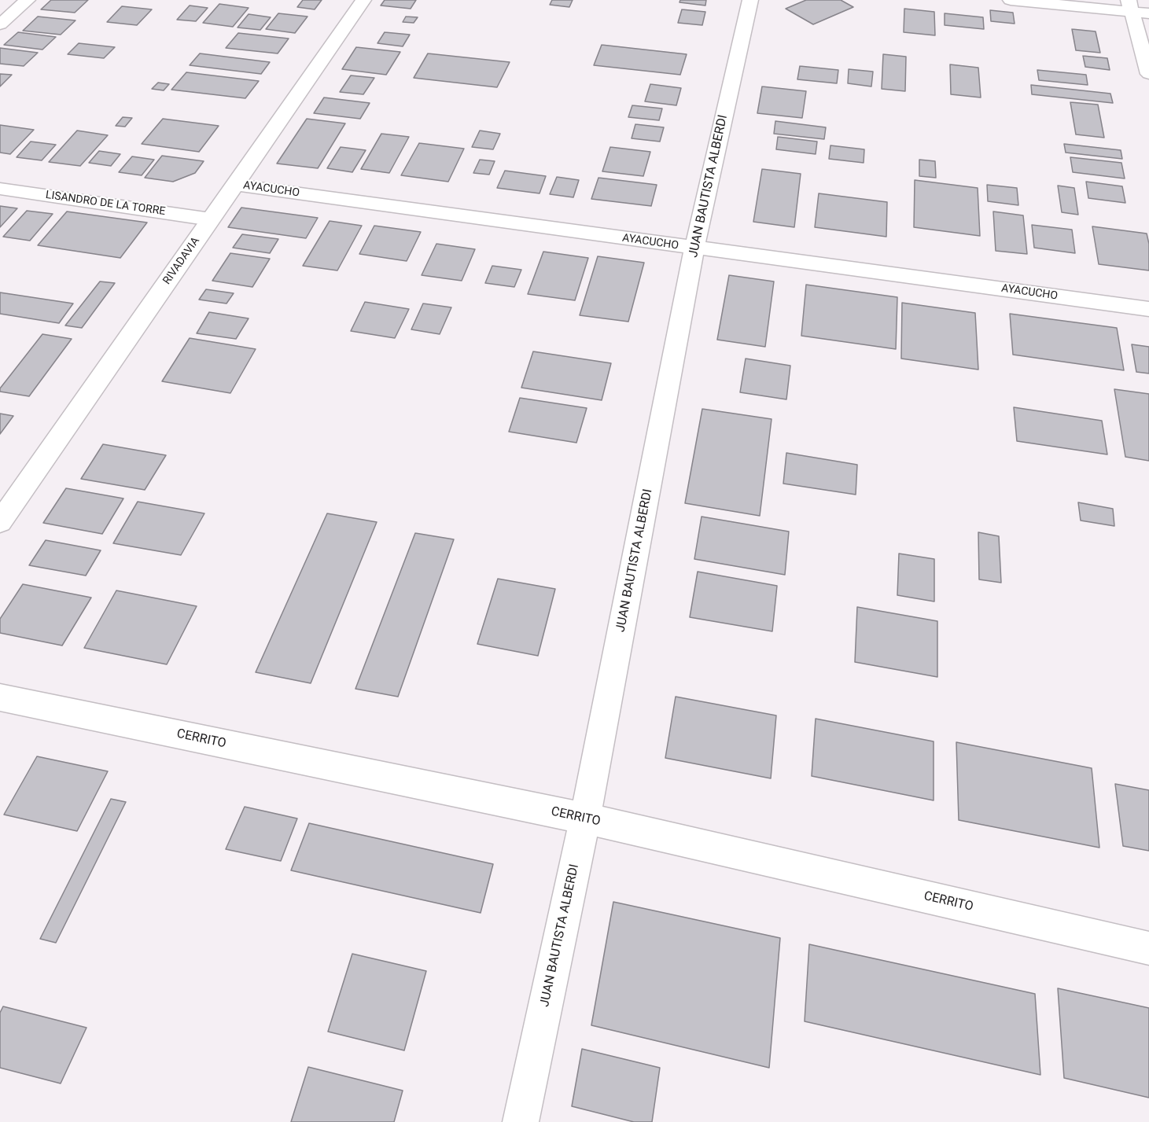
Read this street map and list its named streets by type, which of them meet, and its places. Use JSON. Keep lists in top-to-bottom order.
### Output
{
  "streets": {
    "street": [
      "JUAN BAUTISTA ALBERDI",
      "AYACUCHO",
      "LISANDRO DE LA TORRE",
      "RIVADAVIA",
      "CERRITO"
    ]
  },
  "crossings": [
    ["JUAN BAUTISTA ALBERDI", "AYACUCHO"],
    ["JUAN BAUTISTA ALBERDI", "CERRITO"],
    ["AYACUCHO", "RIVADAVIA"],
    ["LISANDRO DE LA TORRE", "RIVADAVIA"]
  ]
}
